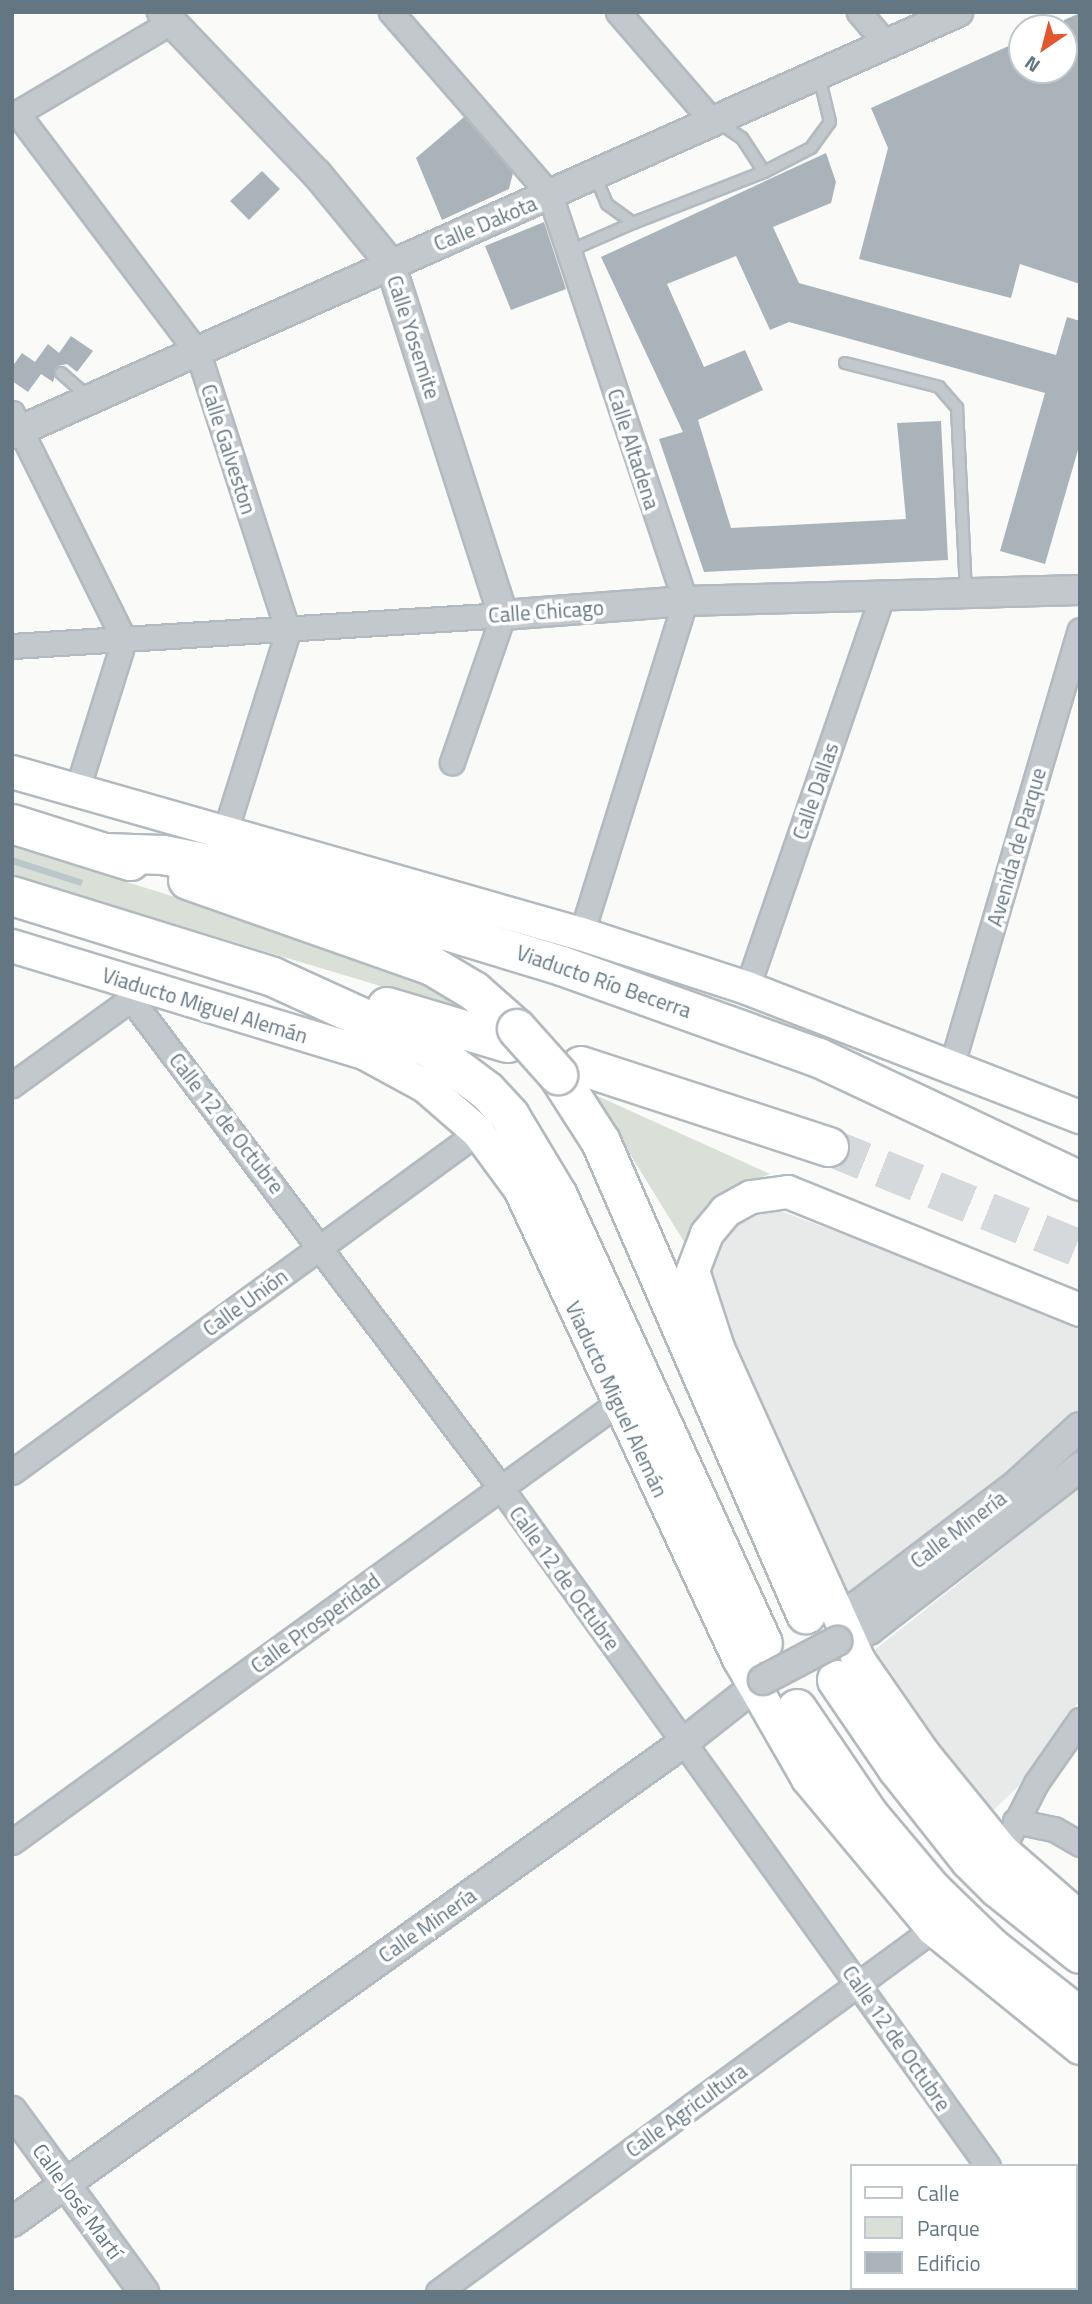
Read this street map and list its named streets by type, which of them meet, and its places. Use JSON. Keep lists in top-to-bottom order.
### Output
{
  "streets": {
    "highway": ["Viaducto Río Becerra", "Viaducto Miguel Alemán"],
    "street": [
      "Calle Dakota",
      "Calle Yosemite",
      "Calle Galveston",
      "Calle Altadena",
      "Calle Chicago",
      "Calle Dallas",
      "Avenida de Parque",
      "Calle 12 de Octubre",
      "Calle Unión",
      "Calle Minería",
      "Calle Prosperidad",
      "Calle Agricultura",
      "Calle José Martí"
    ]
  },
  "crossings": [
    ["Calle Dakota", "Calle Yosemite"],
    ["Calle Dakota", "Calle Galveston"],
    ["Calle Dakota", "Calle Altadena"],
    ["Calle Yosemite", "Calle Chicago"],
    ["Calle Galveston", "Calle Chicago"],
    ["Calle Altadena", "Calle Chicago"],
    ["Calle Chicago", "Calle Dallas"],
    ["Viaducto Miguel Alemán", "Calle 12 de Octubre"],
    ["Viaducto Miguel Alemán", "Calle Unión"],
    ["Viaducto Miguel Alemán", "Calle Minería"],
    ["Viaducto Miguel Alemán", "Calle Prosperidad"],
    ["Viaducto Miguel Alemán", "Calle Agricultura"],
    ["Calle 12 de Octubre", "Calle Unión"],
    ["Calle 12 de Octubre", "Calle Minería"],
    ["Calle 12 de Octubre", "Calle Prosperidad"],
    ["Calle 12 de Octubre", "Calle Agricultura"],
    ["Calle Minería", "Calle José Martí"]
  ],
  "legend": ["Calle", "Parque", "Edificio"],
  "north": "bottom left"
}
